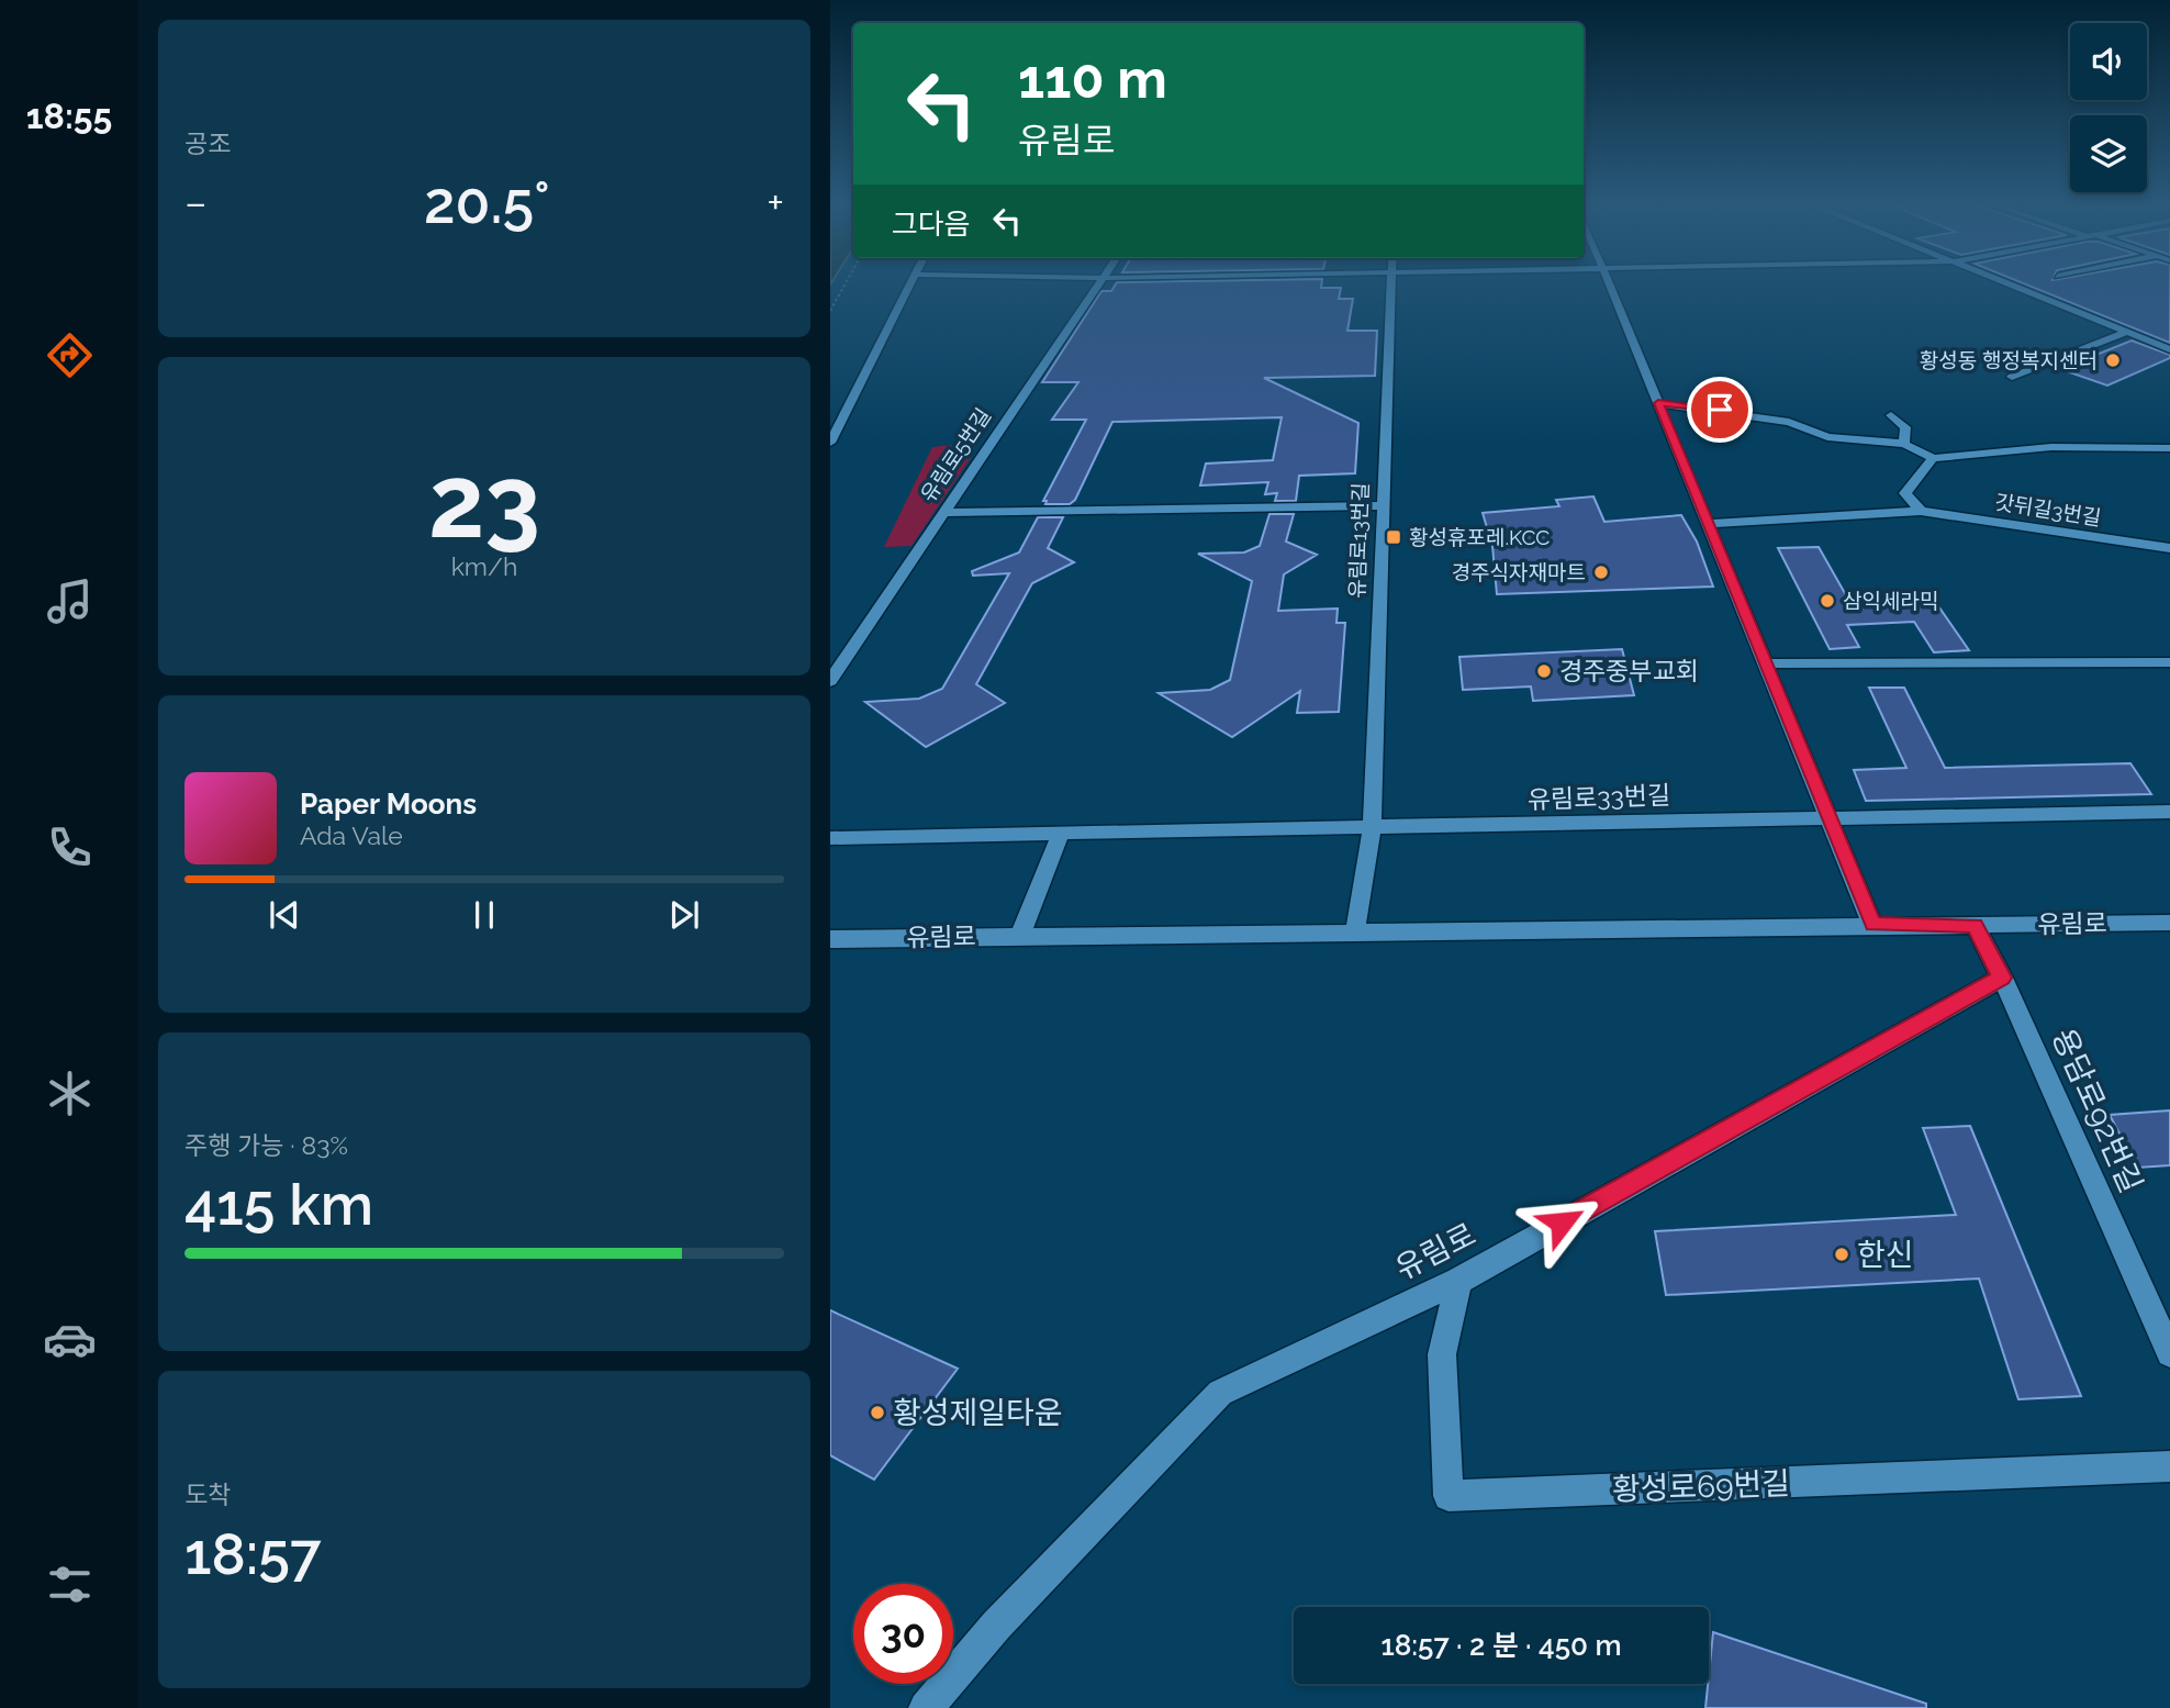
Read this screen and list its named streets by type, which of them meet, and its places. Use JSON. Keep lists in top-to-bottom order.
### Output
{
  "streets": {
    "street": [
      "유림로5번길",
      "갓뒤길3번길",
      "유림로13번길",
      "유림로33번길",
      "유림로",
      "용담로92번길",
      "황성로69번길"
    ]
  },
  "crossings": [
    ["유림로13번길", "유림로33번길"],
    ["유림로13번길", "유림로"],
    ["유림로", "용담로92번길"],
    ["유림로", "황성로69번길"]
  ],
  "places": {
    "other": [
      "황성동 행정복지센터",
      "경주식자재마트",
      "삼익세라믹",
      "경주중부교회",
      "한신",
      "황성제일타운"
    ],
    "transit": ["황성휴포레.KCC"]
  },
  "page": {
    "tabs": "18:55",
    "tile": [
      "공조",
      ["23", "km/h"],
      ["주행 가능 · 83%", "415 km"],
      ["도착", "18:57"]
    ],
    "turn": ["110 m", "유림로"],
    "heat": ["−", "20.5°", "+"],
    "then": "그다음",
    "song": ["Paper Moons", "Ada Vale"],
    "limit": "30",
    "trip": "18:57 · 2 분 · 450 m"
  }
}
